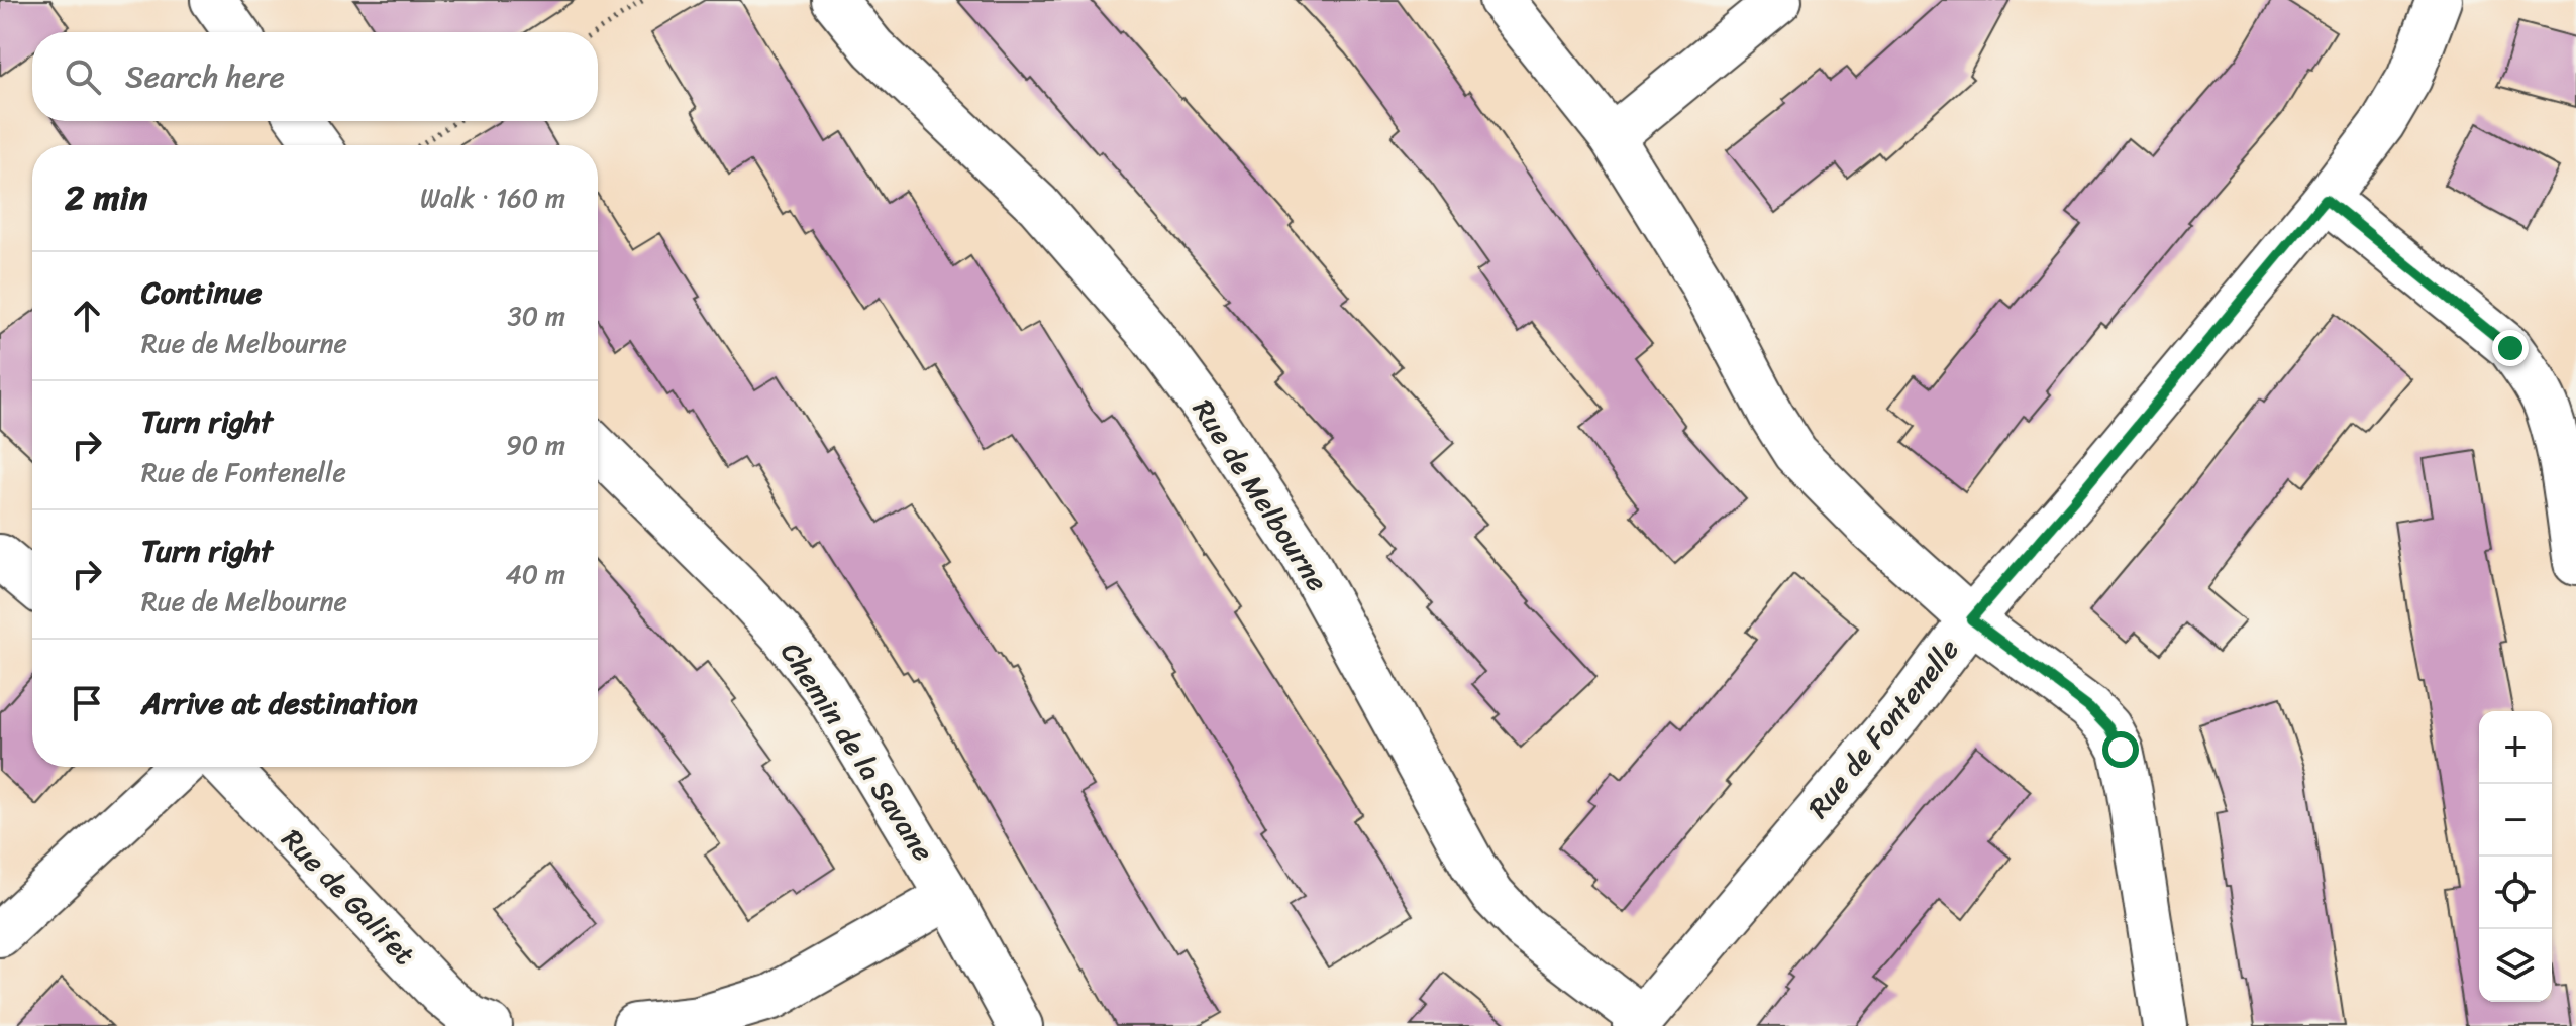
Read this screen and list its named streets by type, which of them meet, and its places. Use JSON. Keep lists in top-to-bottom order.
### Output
{
  "streets": {
    "street": [
      "Rue de Melbourne",
      "Rue de Fontenelle",
      "Chemin de la Savane",
      "Rue de Galifet"
    ]
  },
  "crossings": [
    ["Rue de Melbourne", "Rue de Fontenelle"]
  ],
  "page": {
    "search": "Search here",
    "heading": ["2 min", "Walk · 160 m"],
    "list": [
      ["Continue", "Rue de Melbourne", "30 m"],
      ["Turn right", "Rue de Fontenelle", "90 m"],
      ["Turn right", "Rue de Melbourne", "40 m"],
      "Arrive at destination"
    ],
    "map_buttons": ["+", "−"]
  }
}
